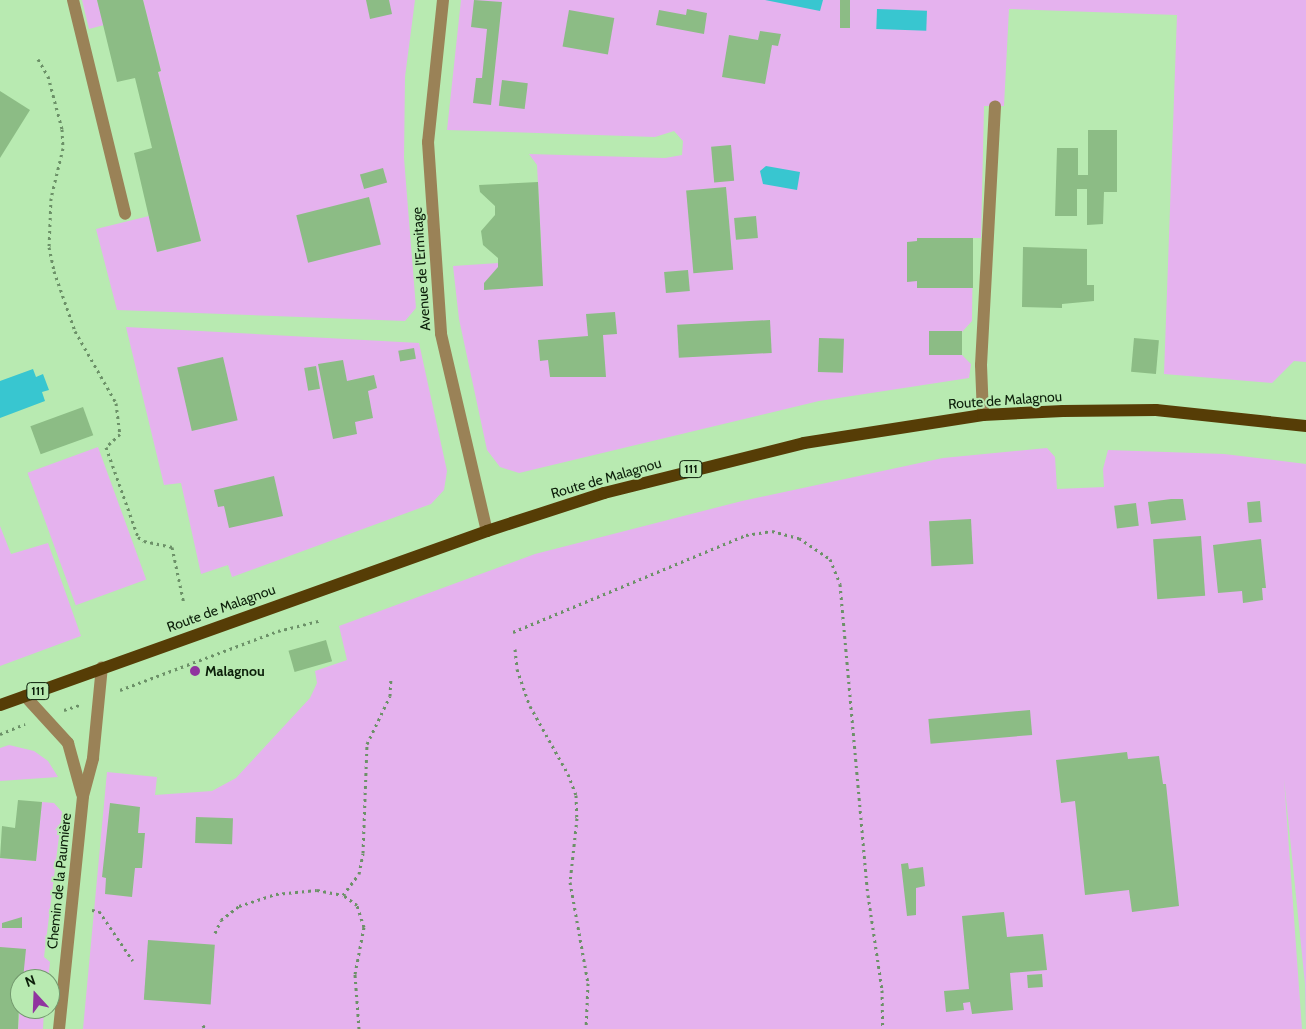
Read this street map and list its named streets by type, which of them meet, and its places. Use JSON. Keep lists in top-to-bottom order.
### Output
{
  "streets": {
    "main road": ["Route de Malagnou", "111"],
    "street": ["Avenue de l'Ermitage", "Chemin de la Paumière"]
  },
  "crossings": [
    ["Avenue de l'Ermitage", "Route de Malagnou"],
    ["Route de Malagnou", "Chemin de la Paumière"]
  ],
  "places": ["Malagnou"],
  "north": "top"
}
